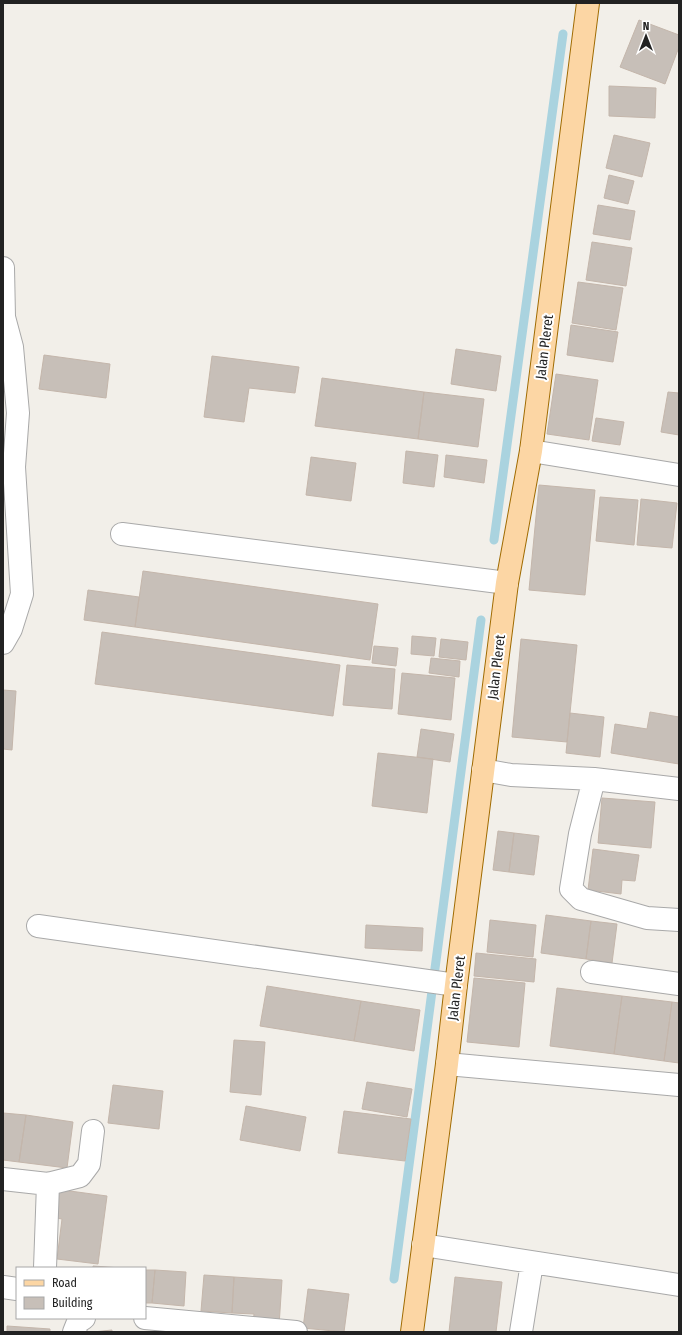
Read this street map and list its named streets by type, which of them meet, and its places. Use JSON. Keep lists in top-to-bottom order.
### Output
{
  "streets": {
    "main road": ["Jalan Pleret"]
  },
  "legend": ["Road", "Building"],
  "north": "top"
}
